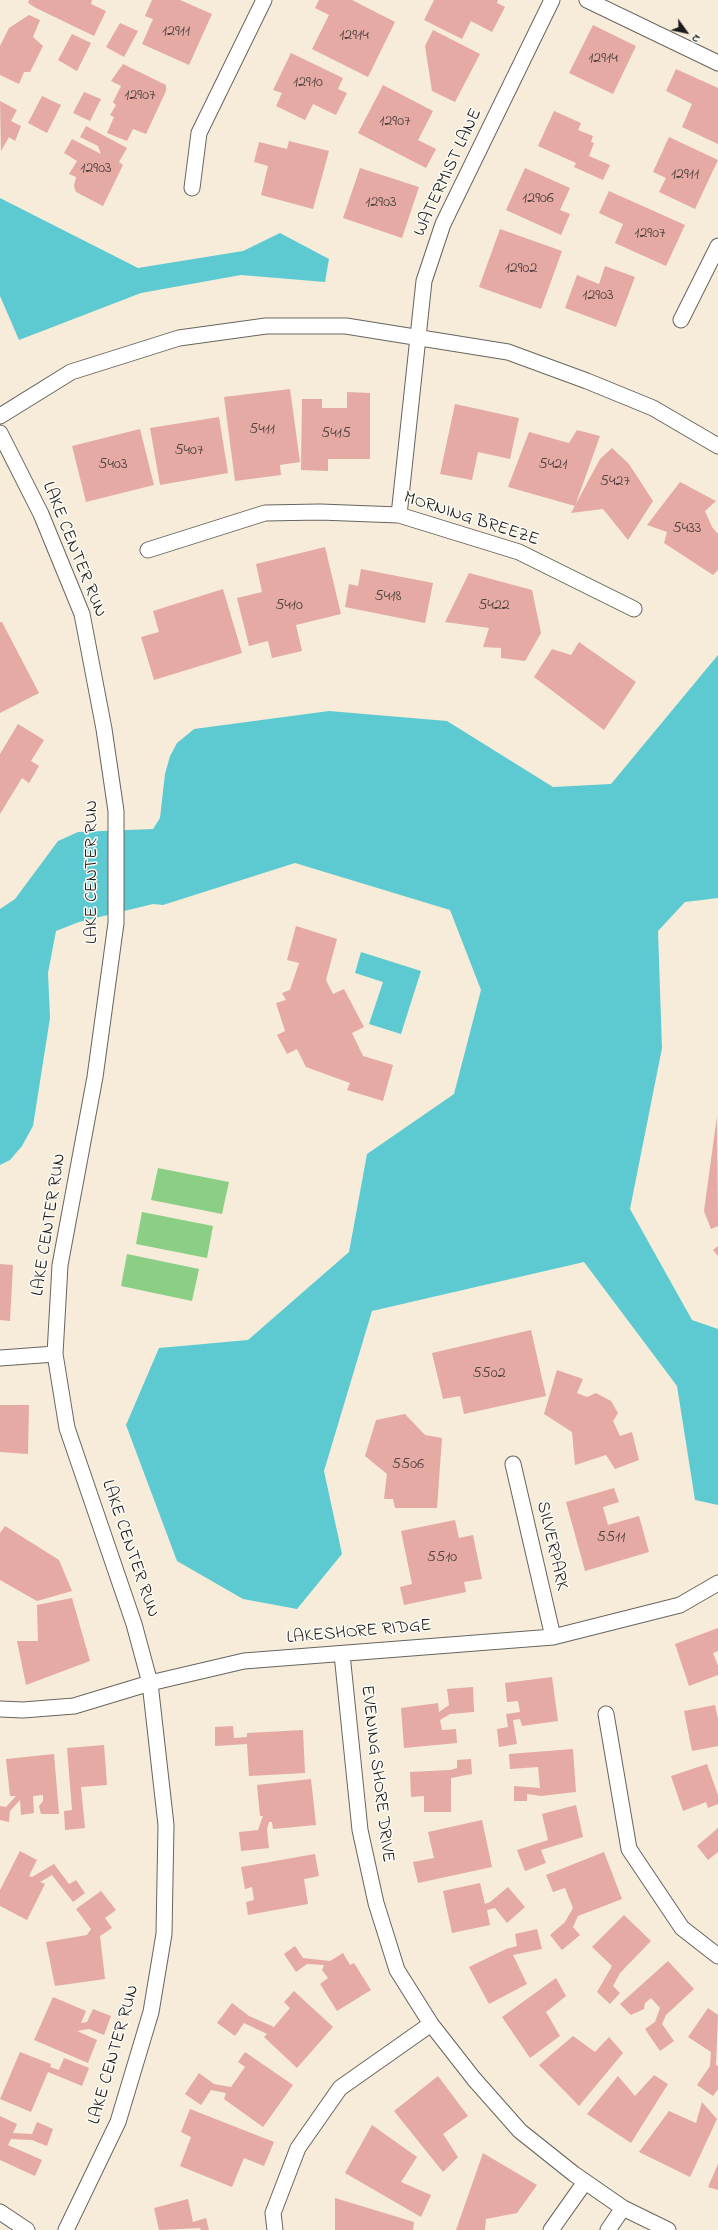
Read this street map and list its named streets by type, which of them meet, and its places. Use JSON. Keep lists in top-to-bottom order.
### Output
{
  "streets": {
    "street": [
      "WATERMIST LANE",
      "MORNING BREEZE",
      "LAKE CENTER RUN",
      "SILVERPARK",
      "LAKESHORE RIDGE",
      "EVENING SHORE DRIVE"
    ]
  },
  "crossings": [
    ["WATERMIST LANE", "MORNING BREEZE"],
    ["LAKE CENTER RUN", "LAKESHORE RIDGE"],
    ["SILVERPARK", "LAKESHORE RIDGE"],
    ["LAKESHORE RIDGE", "EVENING SHORE DRIVE"]
  ],
  "house_numbers": [
    "12911",
    "12914",
    "12914",
    "12910",
    "12907",
    "12907",
    "12903",
    "12911",
    "12906",
    "12903",
    "12907",
    "12902",
    "12903",
    "5411",
    "5415",
    "5407",
    "5403",
    "5421",
    "5427",
    "5433",
    "5418",
    "5410",
    "5422",
    "5502",
    "5506",
    "5511",
    "5510"
  ],
  "north": "bottom right"
}
